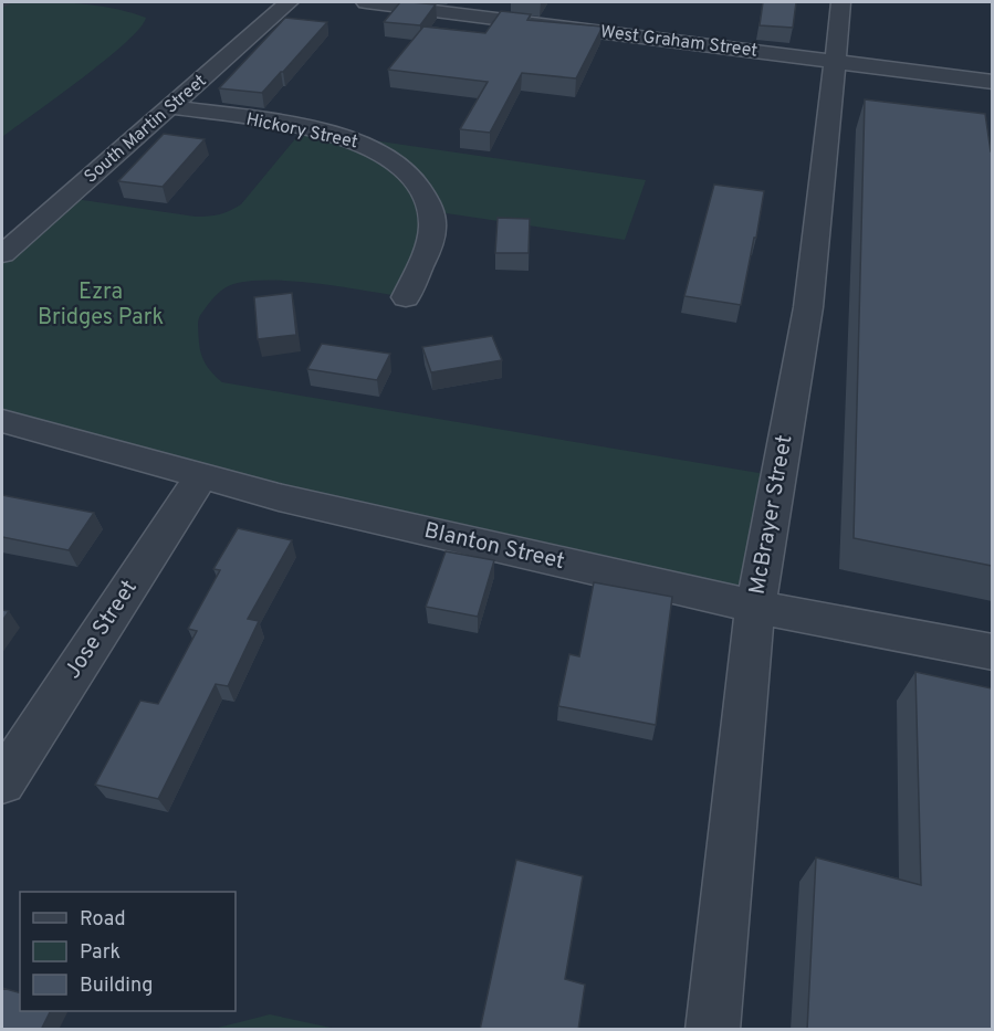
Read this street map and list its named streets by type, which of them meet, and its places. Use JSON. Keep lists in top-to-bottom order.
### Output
{
  "streets": {
    "street": [
      "West Graham Street",
      "South Martin Street",
      "Hickory Street",
      "McBrayer Street",
      "Blanton Street",
      "Jose Street"
    ]
  },
  "crossings": [
    ["West Graham Street", "McBrayer Street"],
    ["South Martin Street", "Hickory Street"],
    ["McBrayer Street", "Blanton Street"],
    ["Blanton Street", "Jose Street"]
  ],
  "parks": ["Ezra Bridges Park"],
  "legend": ["Road", "Park", "Building"]
}
